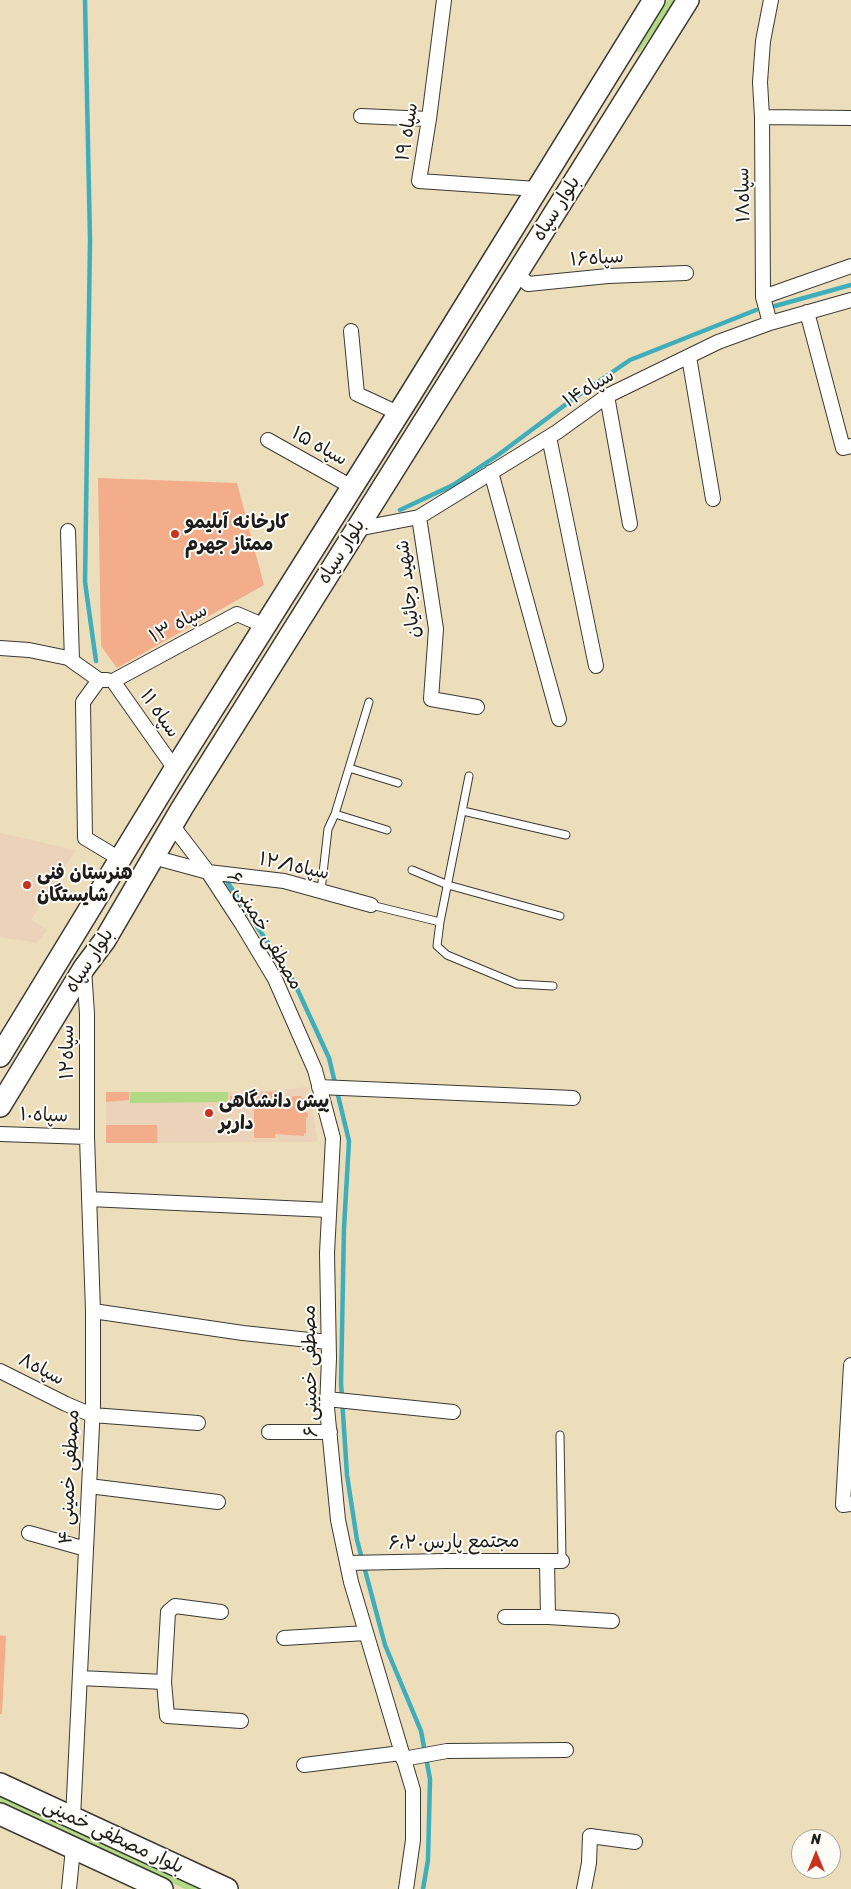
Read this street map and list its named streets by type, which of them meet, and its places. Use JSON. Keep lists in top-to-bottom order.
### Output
{
  "streets": {
    "main road": ["بلوار سپاه", "بلوار مصطفی خمینی"],
    "street": [
      "سپاه ۱۹",
      "سپاه۱۸",
      "سپاه۱۶",
      "سپاه۱۴",
      "سپاه ۱۵",
      "شهید رجائیان",
      "سپاه ۱۳",
      "سپاه ۱۱",
      "سپاه۱۲/۱",
      "مصطفی خمینی ۶",
      "سپاه۱۲",
      "سپاه۱۰",
      "سپاه۸",
      "مصطفی خمینی ۴",
      "۶،مجتمع پارس۲۰"
    ]
  },
  "crossings": [
    ["سپاه ۱۹", "بلوار سپاه"],
    ["سپاه۱۸", "سپاه۱۴"],
    ["بلوار سپاه", "سپاه۱۶"],
    ["بلوار سپاه", "سپاه۱۴"],
    ["بلوار سپاه", "سپاه ۱۵"],
    ["بلوار سپاه", "سپاه ۱۳"],
    ["بلوار سپاه", "سپاه ۱۱"],
    ["بلوار سپاه", "سپاه۱۲/۱"],
    ["بلوار سپاه", "سپاه۱۲"],
    ["سپاه۱۴", "شهید رجائیان"],
    ["سپاه ۱۳", "سپاه ۱۱"],
    ["سپاه۱۲/۱", "مصطفی خمینی ۶"],
    ["مصطفی خمینی ۶", "۶،مجتمع پارس۲۰"],
    ["سپاه۱۲", "سپاه۱۰"],
    ["سپاه۱۲", "مصطفی خمینی ۴"],
    ["سپاه۱۰", "مصطفی خمینی ۴"],
    ["سپاه۸", "مصطفی خمینی ۴"],
    ["مصطفی خمینی ۴", "بلوار مصطفی خمینی"]
  ],
  "places": ["کارخانه آبلیمو ممتاز جهرم", "هنرستان فنی شایستگان", "پیش دانشگاهی داربر"],
  "north": "top"
}
